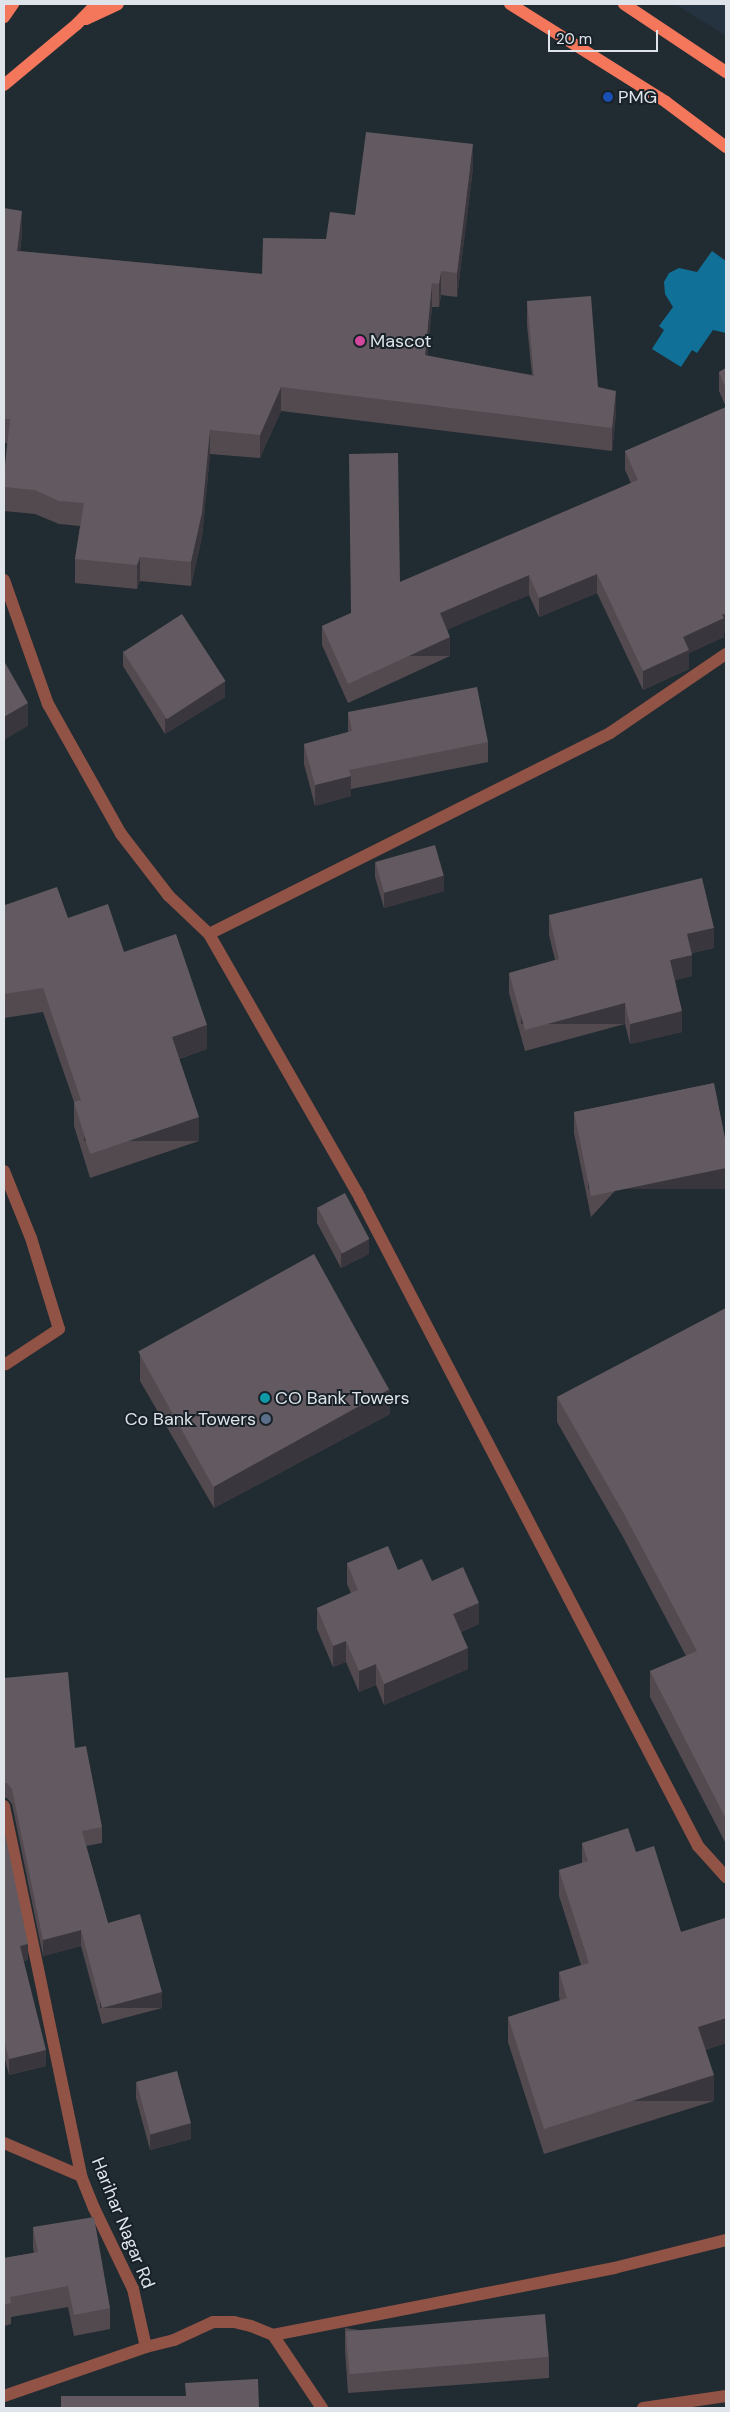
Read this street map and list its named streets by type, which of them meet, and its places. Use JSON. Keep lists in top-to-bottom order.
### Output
{
  "streets": {
    "street": ["Harihar Nagar Rd"]
  },
  "places": [
    "PMG",
    "Mascot",
    "CO Bank Towers",
    "Co Bank Towers"
  ],
  "scale_bar": "20 m"
}
